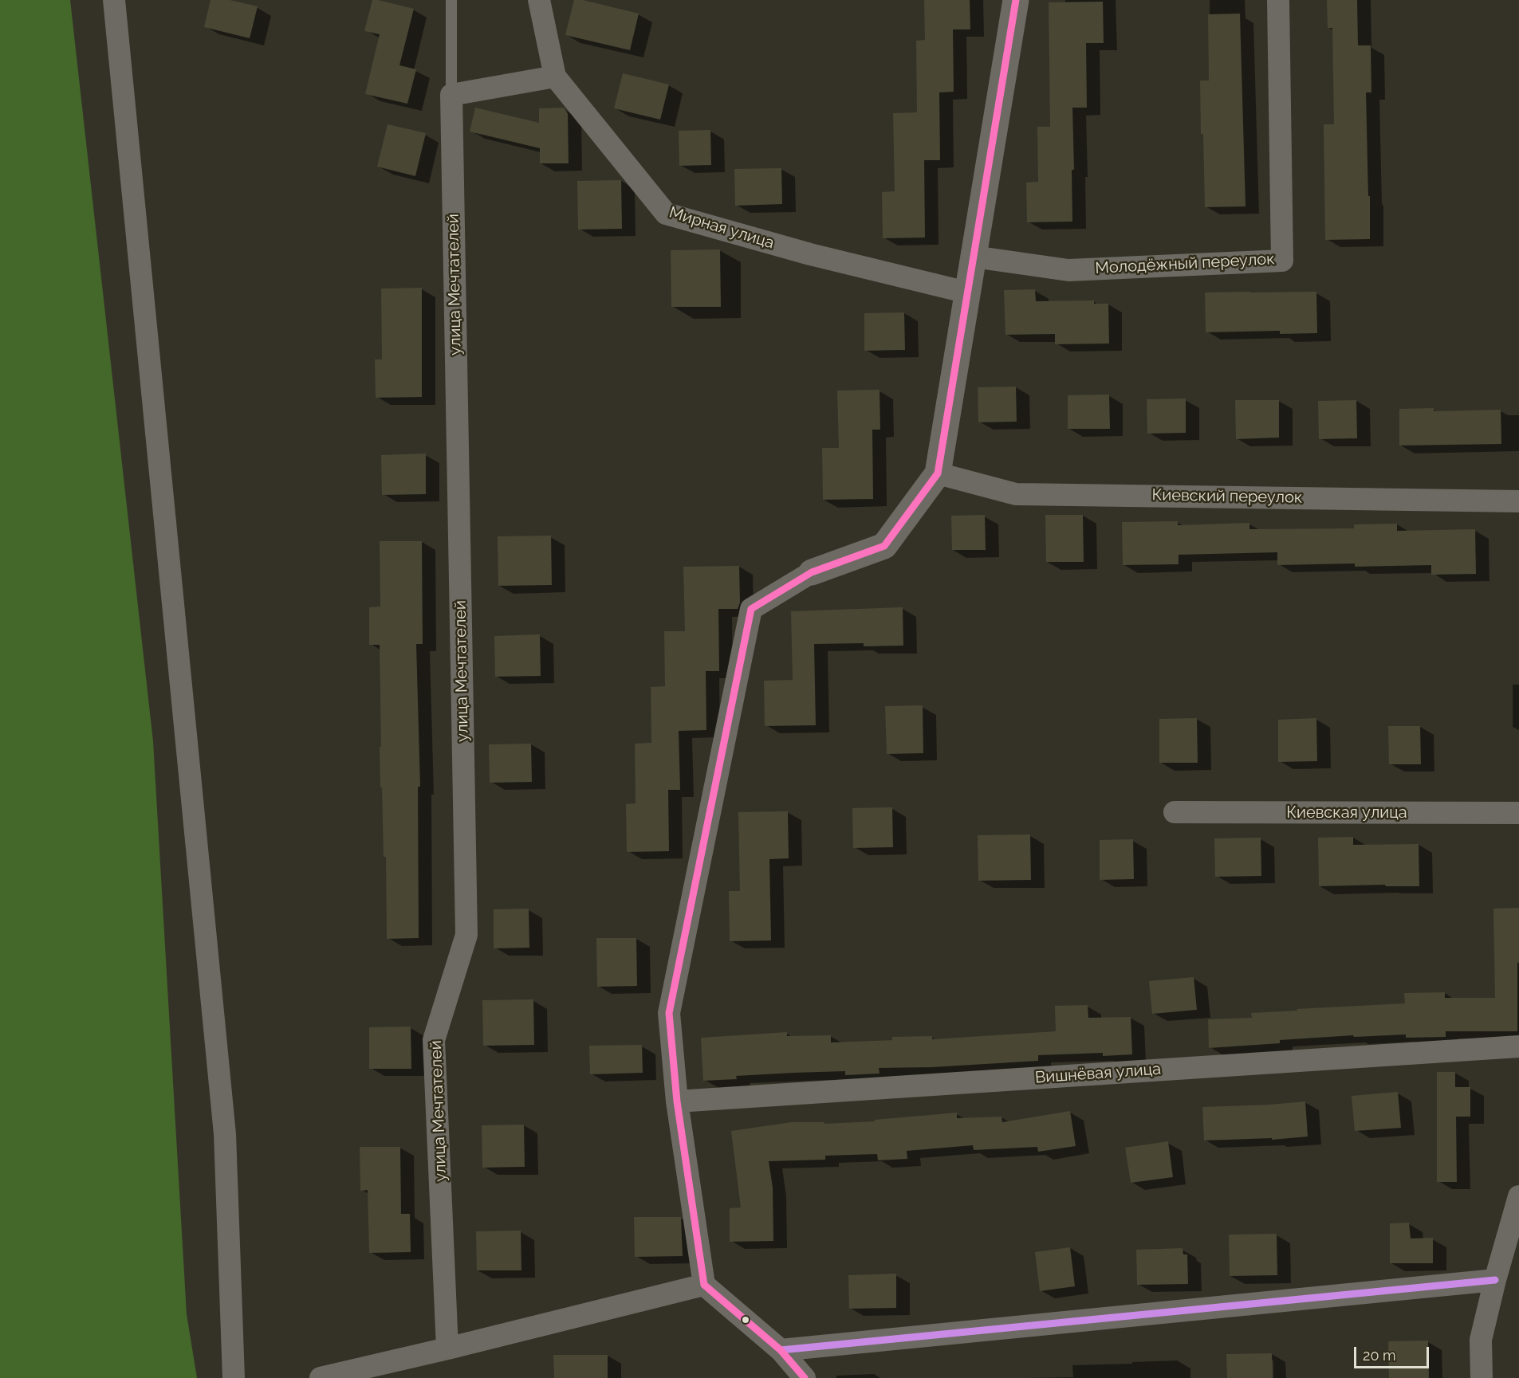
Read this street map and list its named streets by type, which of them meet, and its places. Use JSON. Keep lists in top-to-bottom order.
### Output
{
  "streets": {
    "street": [
      "Мирная улица",
      "Молодёжный переулок",
      "улица Мечтателей",
      "Киевский переулок",
      "Киевская улица",
      "Вишнёвая улица"
    ]
  },
  "scale_bar": "20 m"
}
